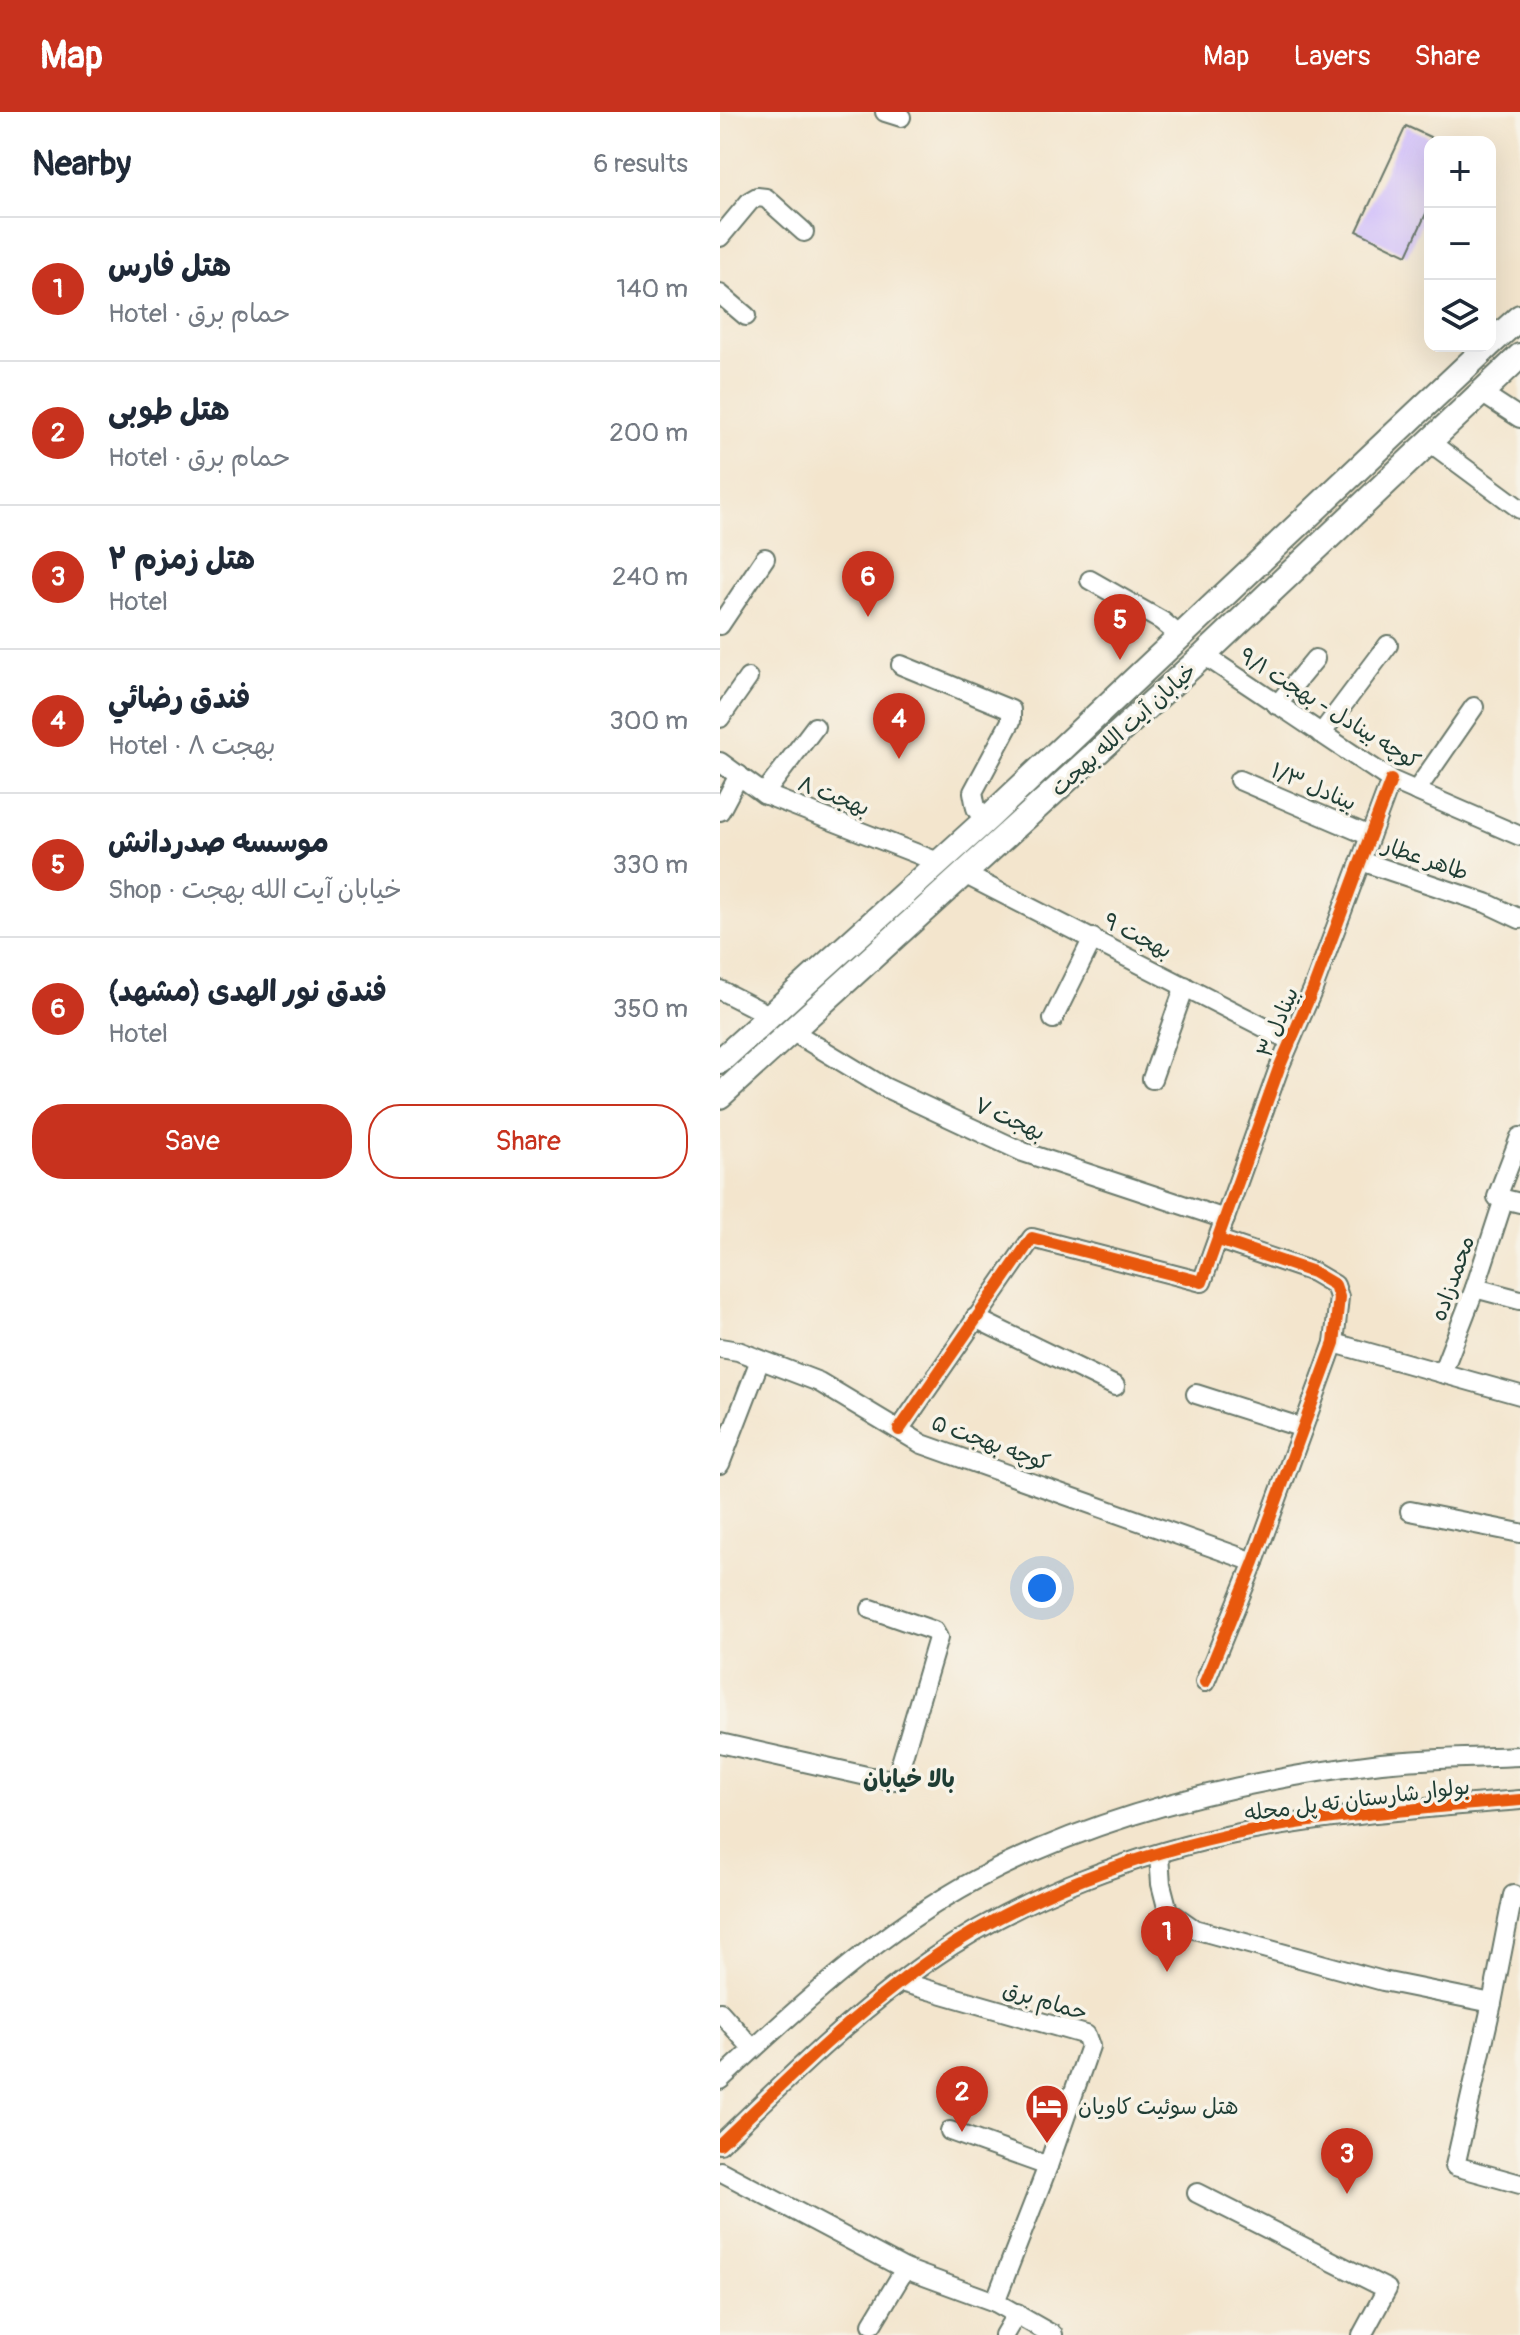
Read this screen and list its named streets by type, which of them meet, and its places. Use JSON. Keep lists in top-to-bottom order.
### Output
{
  "streets": {
    "main road": ["خیابان آیت الله بهجت"],
    "street": [
      "کوچه بینادل - بهجت ۹/۱",
      "بینادل ۱/۳",
      "بهجت ۸",
      "طاهر عطار",
      "بهجت ۹",
      "بینادل ۳",
      "بهجت ۷",
      "محمدزاده",
      "کوچه بهجت ۵",
      "بولوار شارستان ته پل محله",
      "حمام برق"
    ]
  },
  "crossings": [
    ["کوچه بینادل - بهجت ۹/۱", "خیابان آیت الله بهجت"],
    ["کوچه بینادل - بهجت ۹/۱", "بینادل ۳"],
    ["خیابان آیت الله بهجت", "بهجت ۸"],
    ["خیابان آیت الله بهجت", "بهجت ۹"],
    ["خیابان آیت الله بهجت", "بهجت ۷"],
    ["بینادل ۱/۳", "بینادل ۳"],
    ["طاهر عطار", "بینادل ۳"],
    ["بهجت ۹", "بینادل ۳"],
    ["بینادل ۳", "بهجت ۷"],
    ["بولوار شارستان ته پل محله", "حمام برق"]
  ],
  "districts": ["بالا خیابان"],
  "places": {
    "hotel": ["هتل سوئیت کاویان"]
  },
  "page": {
    "header": "Map",
    "nav": ["Map", "Layers", "Share"],
    "heading": ["Nearby", "6 results"],
    "map_buttons": ["+", "−"],
    "list": [
      {
        "mark": "1",
        "name": "هتل فارس",
        "note": "Hotel · حمام برق",
        "value": "140 m"
      },
      {
        "mark": "2",
        "name": "هتل طوبی",
        "note": "Hotel · حمام برق",
        "value": "200 m"
      },
      {
        "mark": "3",
        "name": "هتل زمزم ۲",
        "note": "Hotel",
        "value": "240 m"
      },
      {
        "mark": "4",
        "name": "فندق رضائي",
        "note": "Hotel · بهجت ۸",
        "value": "300 m"
      },
      {
        "mark": "5",
        "name": "موسسه صدردانش",
        "note": "Shop · خیابان آیت الله بهجت",
        "value": "330 m"
      },
      {
        "mark": "6",
        "name": "فندق نور الهدى (مشهد)",
        "note": "Hotel",
        "value": "350 m"
      }
    ],
    "pins": [
      "6",
      "5",
      "4",
      "1",
      "2",
      "3"
    ],
    "buttons": ["Save", "Share"]
  }
}
